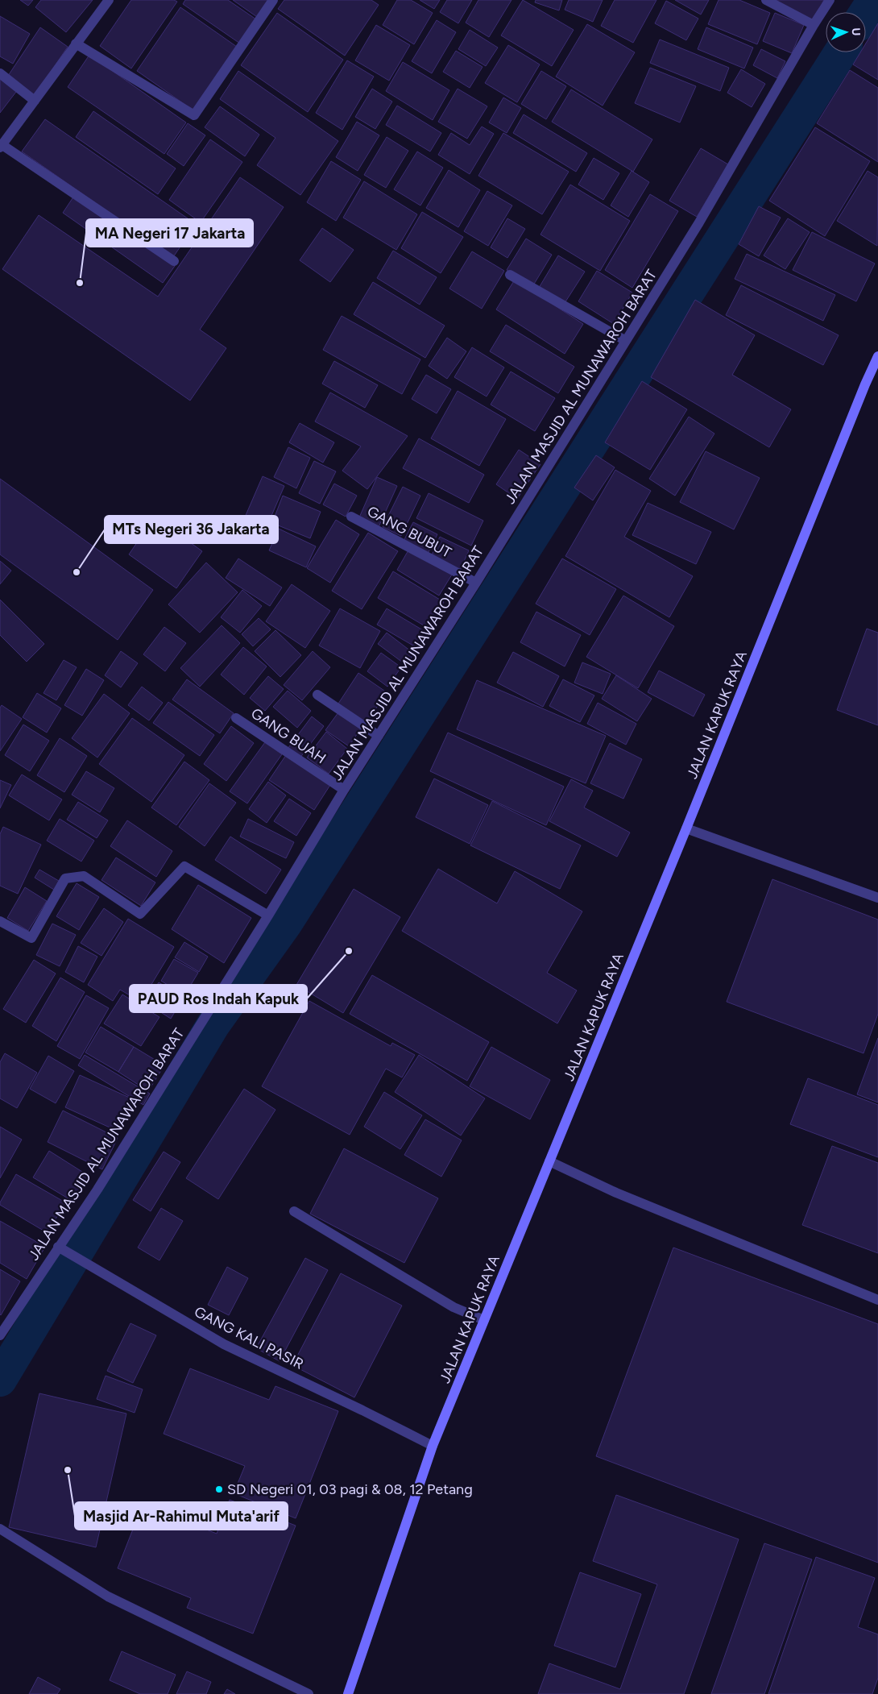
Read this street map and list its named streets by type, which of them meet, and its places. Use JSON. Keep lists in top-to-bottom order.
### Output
{
  "streets": {
    "main road": ["JALAN KAPUK RAYA"],
    "street": [
      "JALAN MASJID AL MUNAWAROH BARAT",
      "GANG BUBUT",
      "GANG BUAH",
      "GANG KALI PASIR"
    ]
  },
  "crossings": [
    ["JALAN MASJID AL MUNAWAROH BARAT", "GANG BUBUT"],
    ["JALAN MASJID AL MUNAWAROH BARAT", "GANG BUAH"],
    ["JALAN MASJID AL MUNAWAROH BARAT", "GANG KALI PASIR"],
    ["JALAN KAPUK RAYA", "GANG KALI PASIR"]
  ],
  "places": [
    "MA Negeri 17 Jakarta",
    "MTs Negeri 36 Jakarta",
    "PAUD Ros Indah Kapuk",
    "Masjid Ar-Rahimul Muta'arif",
    "SD Negeri 01, 03 pagi & 08, 12 Petang"
  ],
  "north": "right"
}
